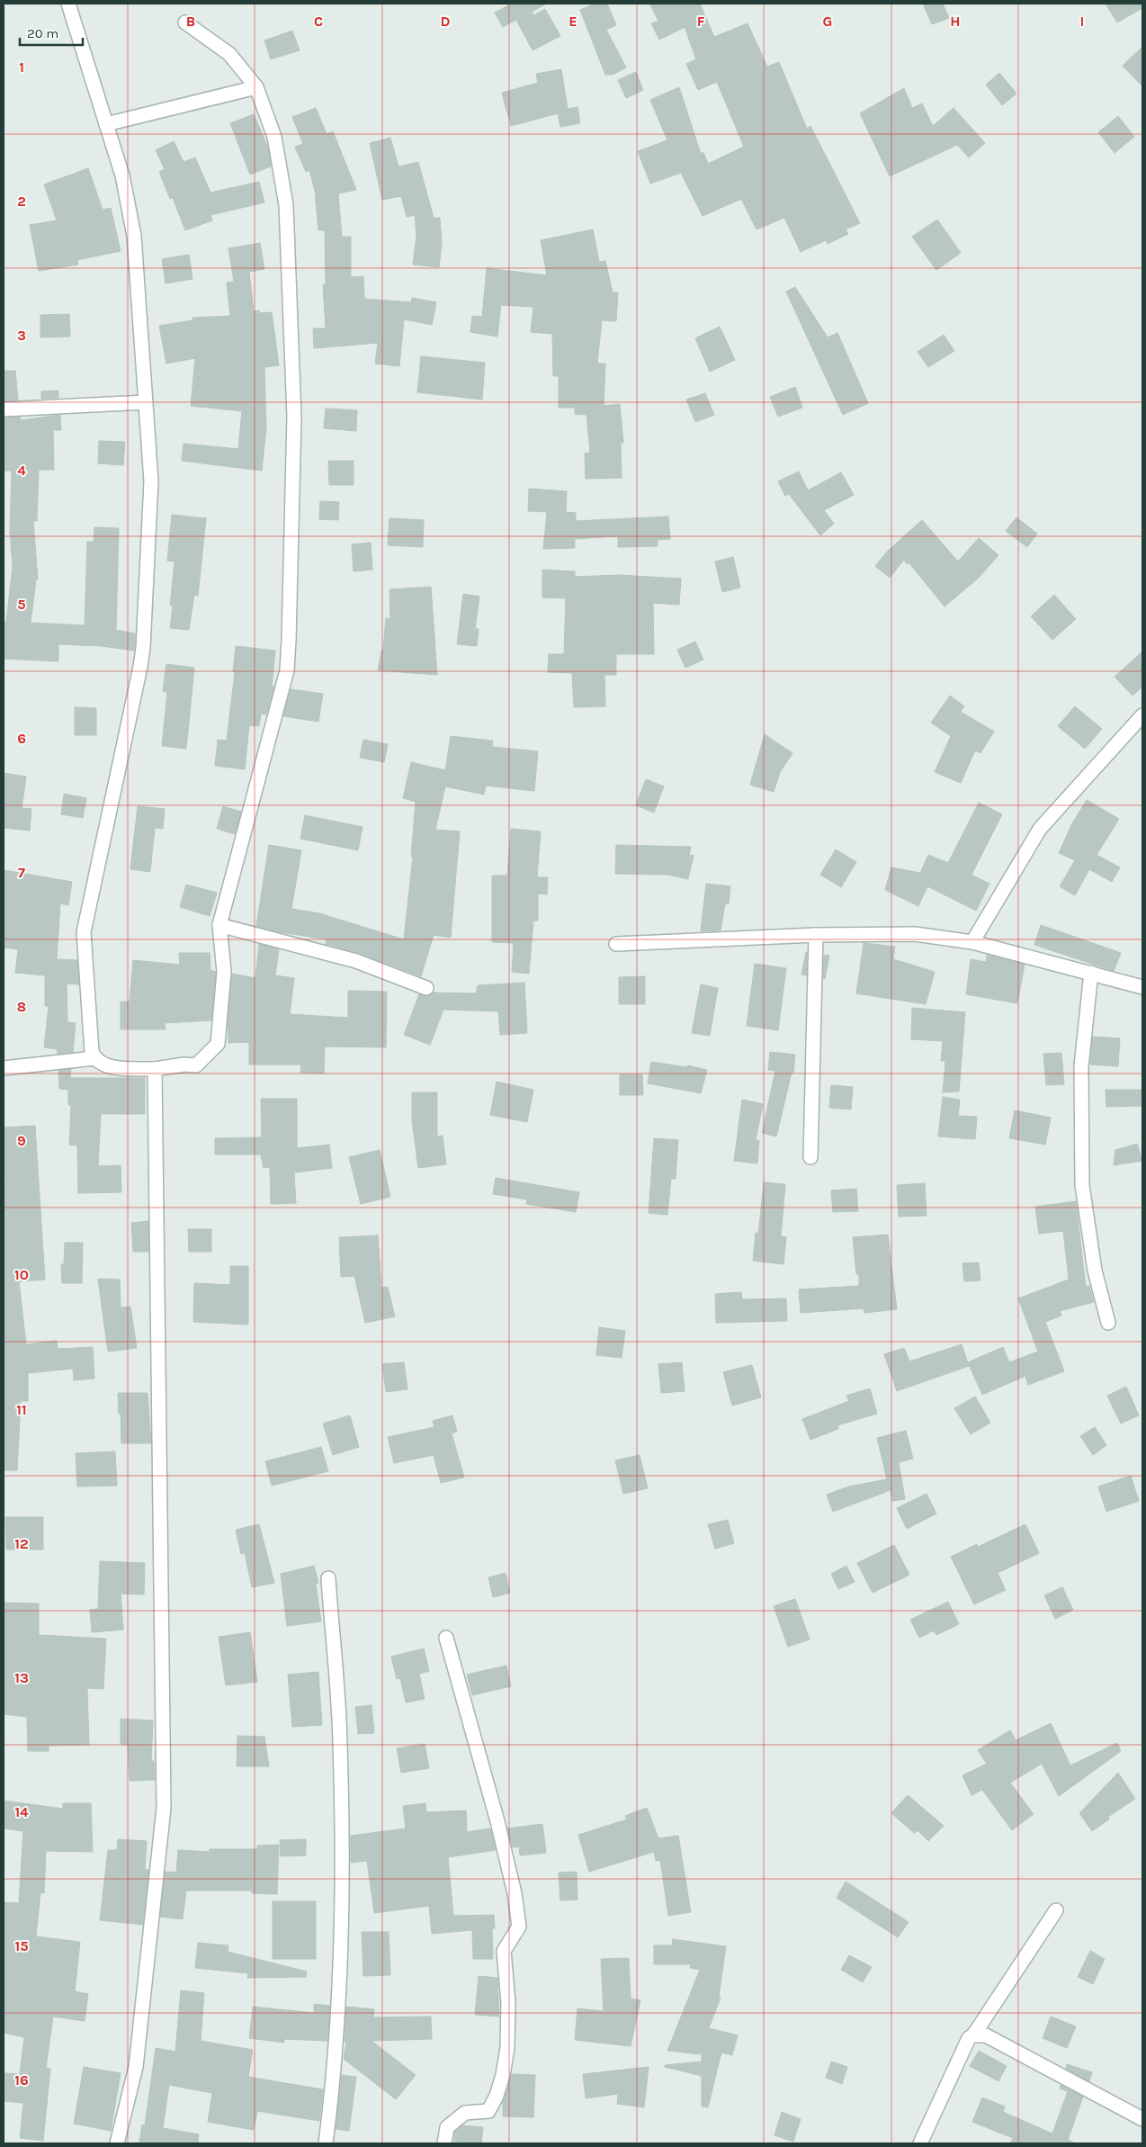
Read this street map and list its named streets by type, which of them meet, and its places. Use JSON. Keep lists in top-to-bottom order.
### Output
{
  "scale_bar": "20 m",
  "grid": {
    "columns": [
      "B",
      "C",
      "D",
      "E",
      "F",
      "G",
      "H",
      "I"
    ],
    "rows": [
      "1",
      "2",
      "3",
      "4",
      "5",
      "6",
      "7",
      "8",
      "9",
      "10",
      "11",
      "12",
      "13",
      "14",
      "15",
      "16"
    ]
  }
}
